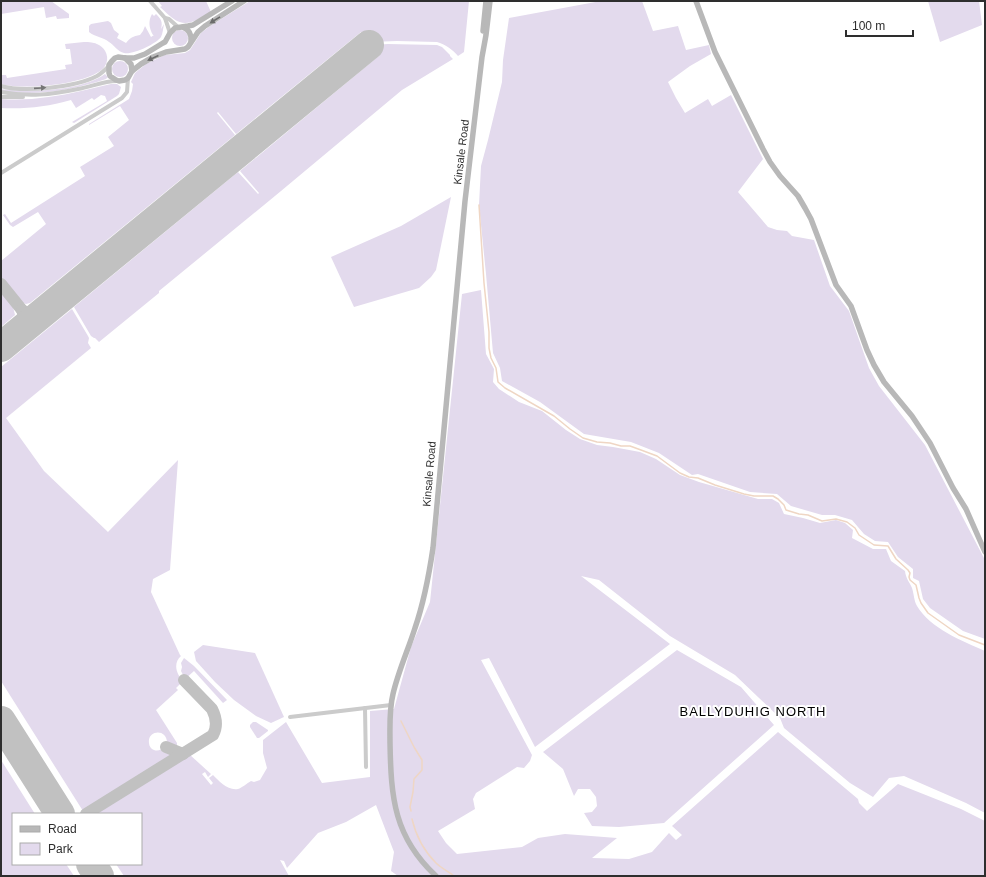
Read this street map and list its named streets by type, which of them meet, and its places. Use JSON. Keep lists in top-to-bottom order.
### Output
{
  "streets": {
    "street": ["Kinsale Road"]
  },
  "districts": ["BALLYDUHIG NORTH"],
  "legend": ["Road", "Park"],
  "scale_bar": "100 m"
}
